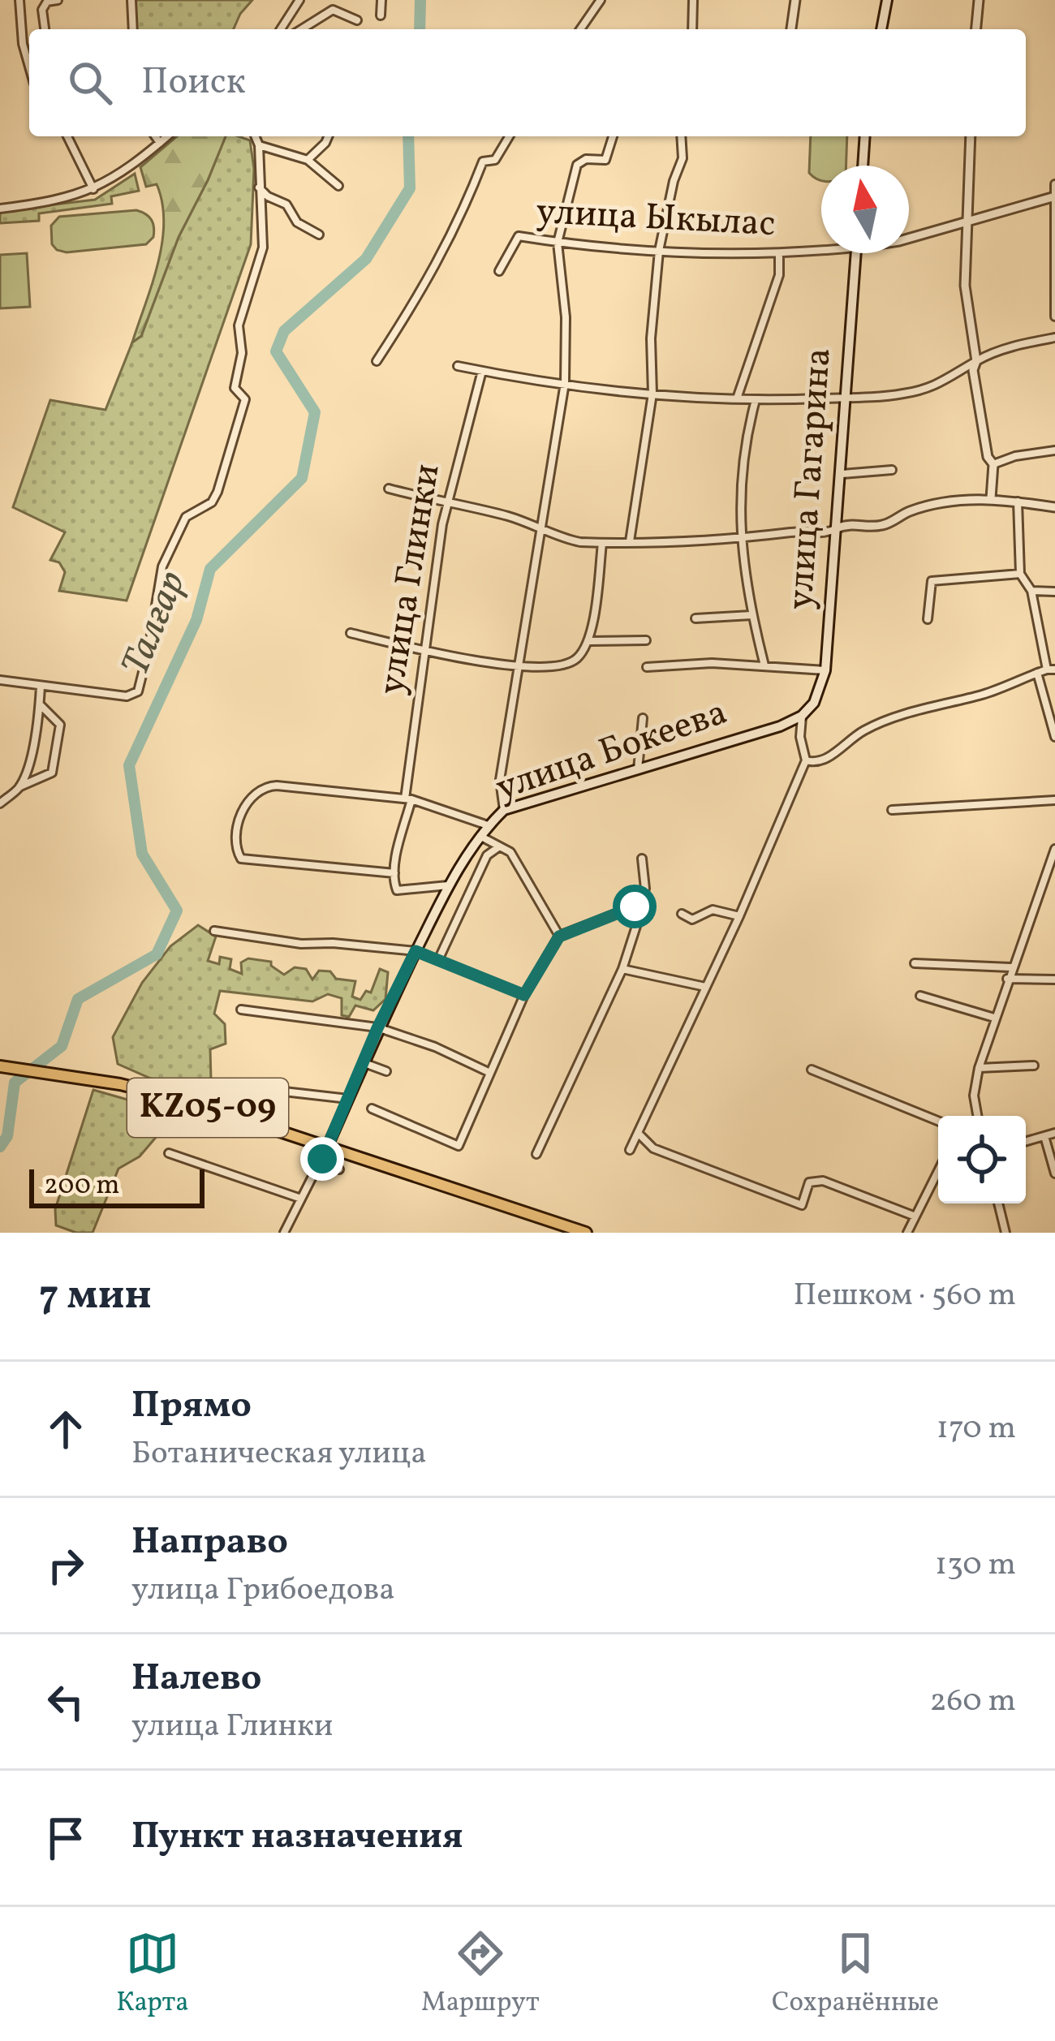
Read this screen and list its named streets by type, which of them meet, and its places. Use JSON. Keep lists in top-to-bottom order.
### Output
{
  "streets": {
    "main road": ["улица Гагарина", "улица Бокеева", "KZ05-09"],
    "street": ["улица Ыкылас", "улица Глинки"]
  },
  "crossings": [
    ["улица Гагарина", "улица Бокеева"],
    ["улица Глинки", "улица Бокеева"]
  ],
  "water": ["Талғар"],
  "scale_bar": "200 m",
  "north": "top",
  "page": {
    "search": "Поиск",
    "scale": "200 m",
    "heading": ["7 мин", "Пешком · 560 m"],
    "list": [
      ["Прямо", "Ботаническая улица", "170 m"],
      ["Направо", "улица Грибоедова", "130 m"],
      ["Налево", "улица Глинки", "260 m"],
      "Пункт назначения"
    ],
    "nav": ["Карта", "Маршрут", "Сохранённые"]
  }
}
